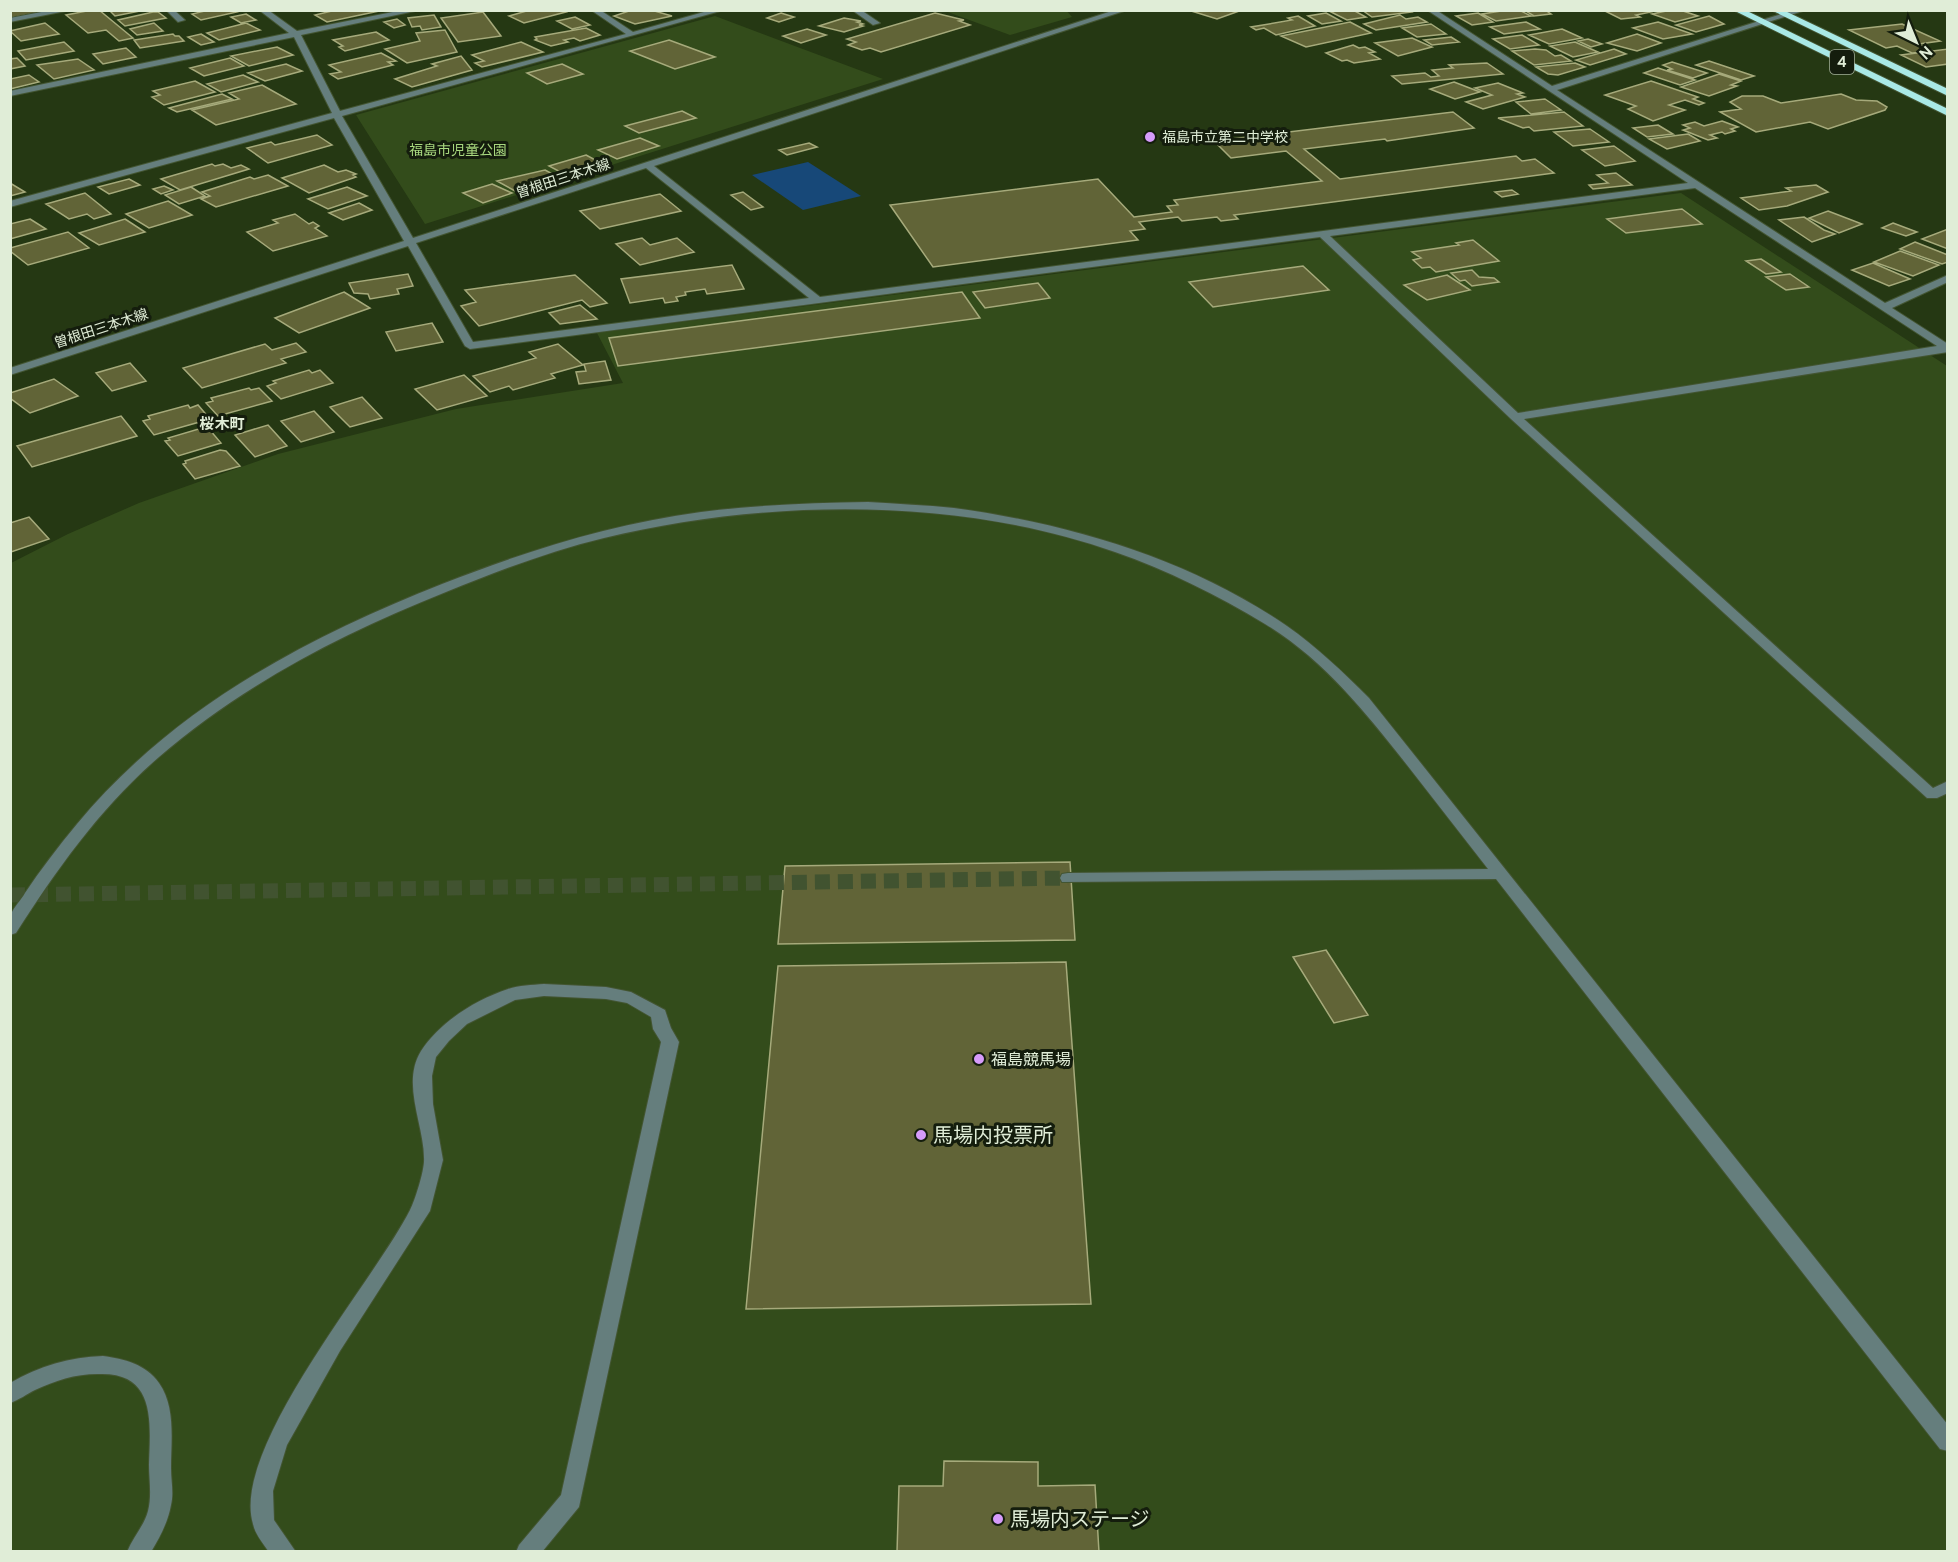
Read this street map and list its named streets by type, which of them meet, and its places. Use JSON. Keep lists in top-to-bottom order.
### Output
{
  "streets": {
    "highway": ["4"],
    "street": ["曽根田三本木線"]
  },
  "districts": ["桜木町"],
  "parks": ["福島市児童公園"],
  "places": [
    "福島市立第二中学校",
    "福島競馬場",
    "馬場内投票所",
    "馬場内ステージ"
  ],
  "north": "bottom right"
}
